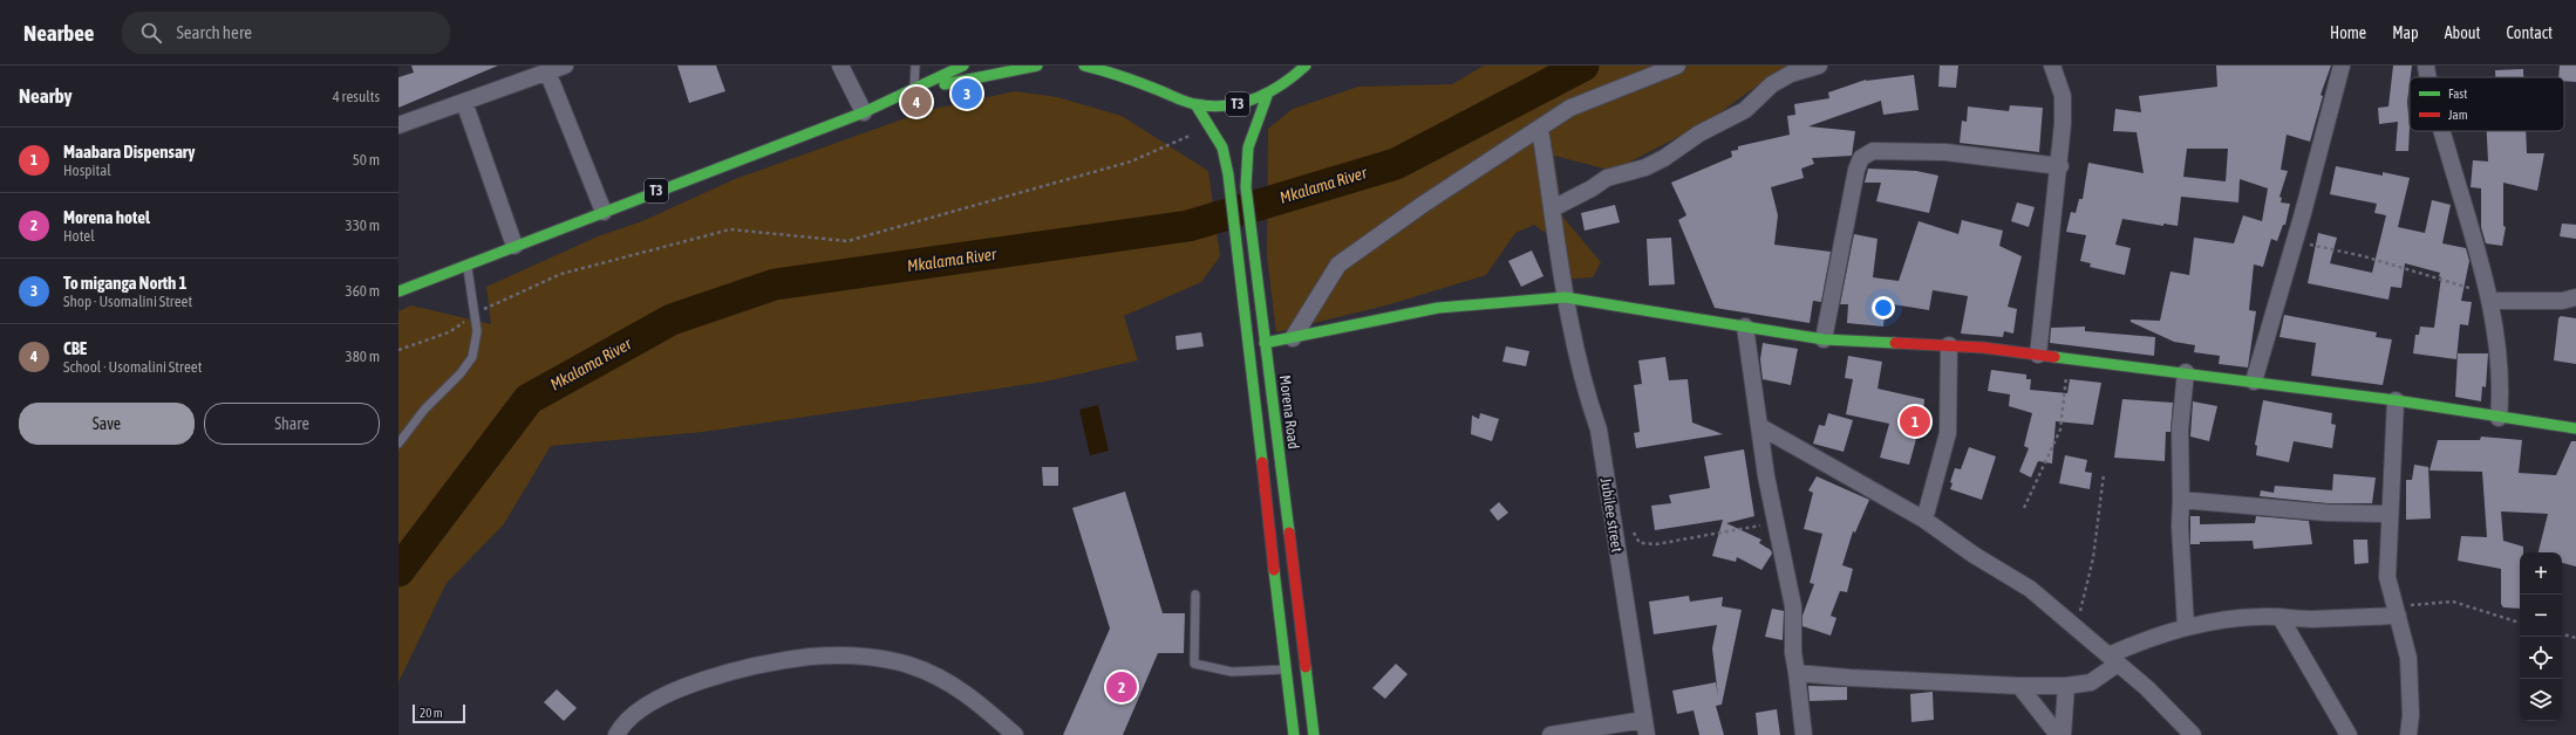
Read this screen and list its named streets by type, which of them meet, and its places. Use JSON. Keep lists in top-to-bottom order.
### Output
{
  "streets": {
    "main road": ["T3", "Morena Road"],
    "street": ["Jubilee street"]
  },
  "crossings": [
    ["T3", "Morena Road"]
  ],
  "water": ["Mkalama River"],
  "legend": ["Fast", "Jam"],
  "scale_bar": "20 m",
  "page": {
    "header": "Nearbee",
    "search": "Search here",
    "nav": [
      "Home",
      "Map",
      "About",
      "Contact"
    ],
    "heading": ["Nearby", "4 results"],
    "pins": [
      "3",
      "4",
      "1",
      "2"
    ],
    "list": [
      {
        "mark": "1",
        "name": "Maabara Dispensary",
        "note": "Hospital",
        "value": "50 m"
      },
      {
        "mark": "2",
        "name": "Morena hotel",
        "note": "Hotel",
        "value": "330 m"
      },
      {
        "mark": "3",
        "name": "To miganga North 1",
        "note": "Shop · Usomalini Street",
        "value": "360 m"
      },
      {
        "mark": "4",
        "name": "CBE",
        "note": "School · Usomalini Street",
        "value": "380 m"
      }
    ],
    "buttons": ["Save", "Share"],
    "map_buttons": ["+", "−"],
    "scale": "20 m"
  }
}
